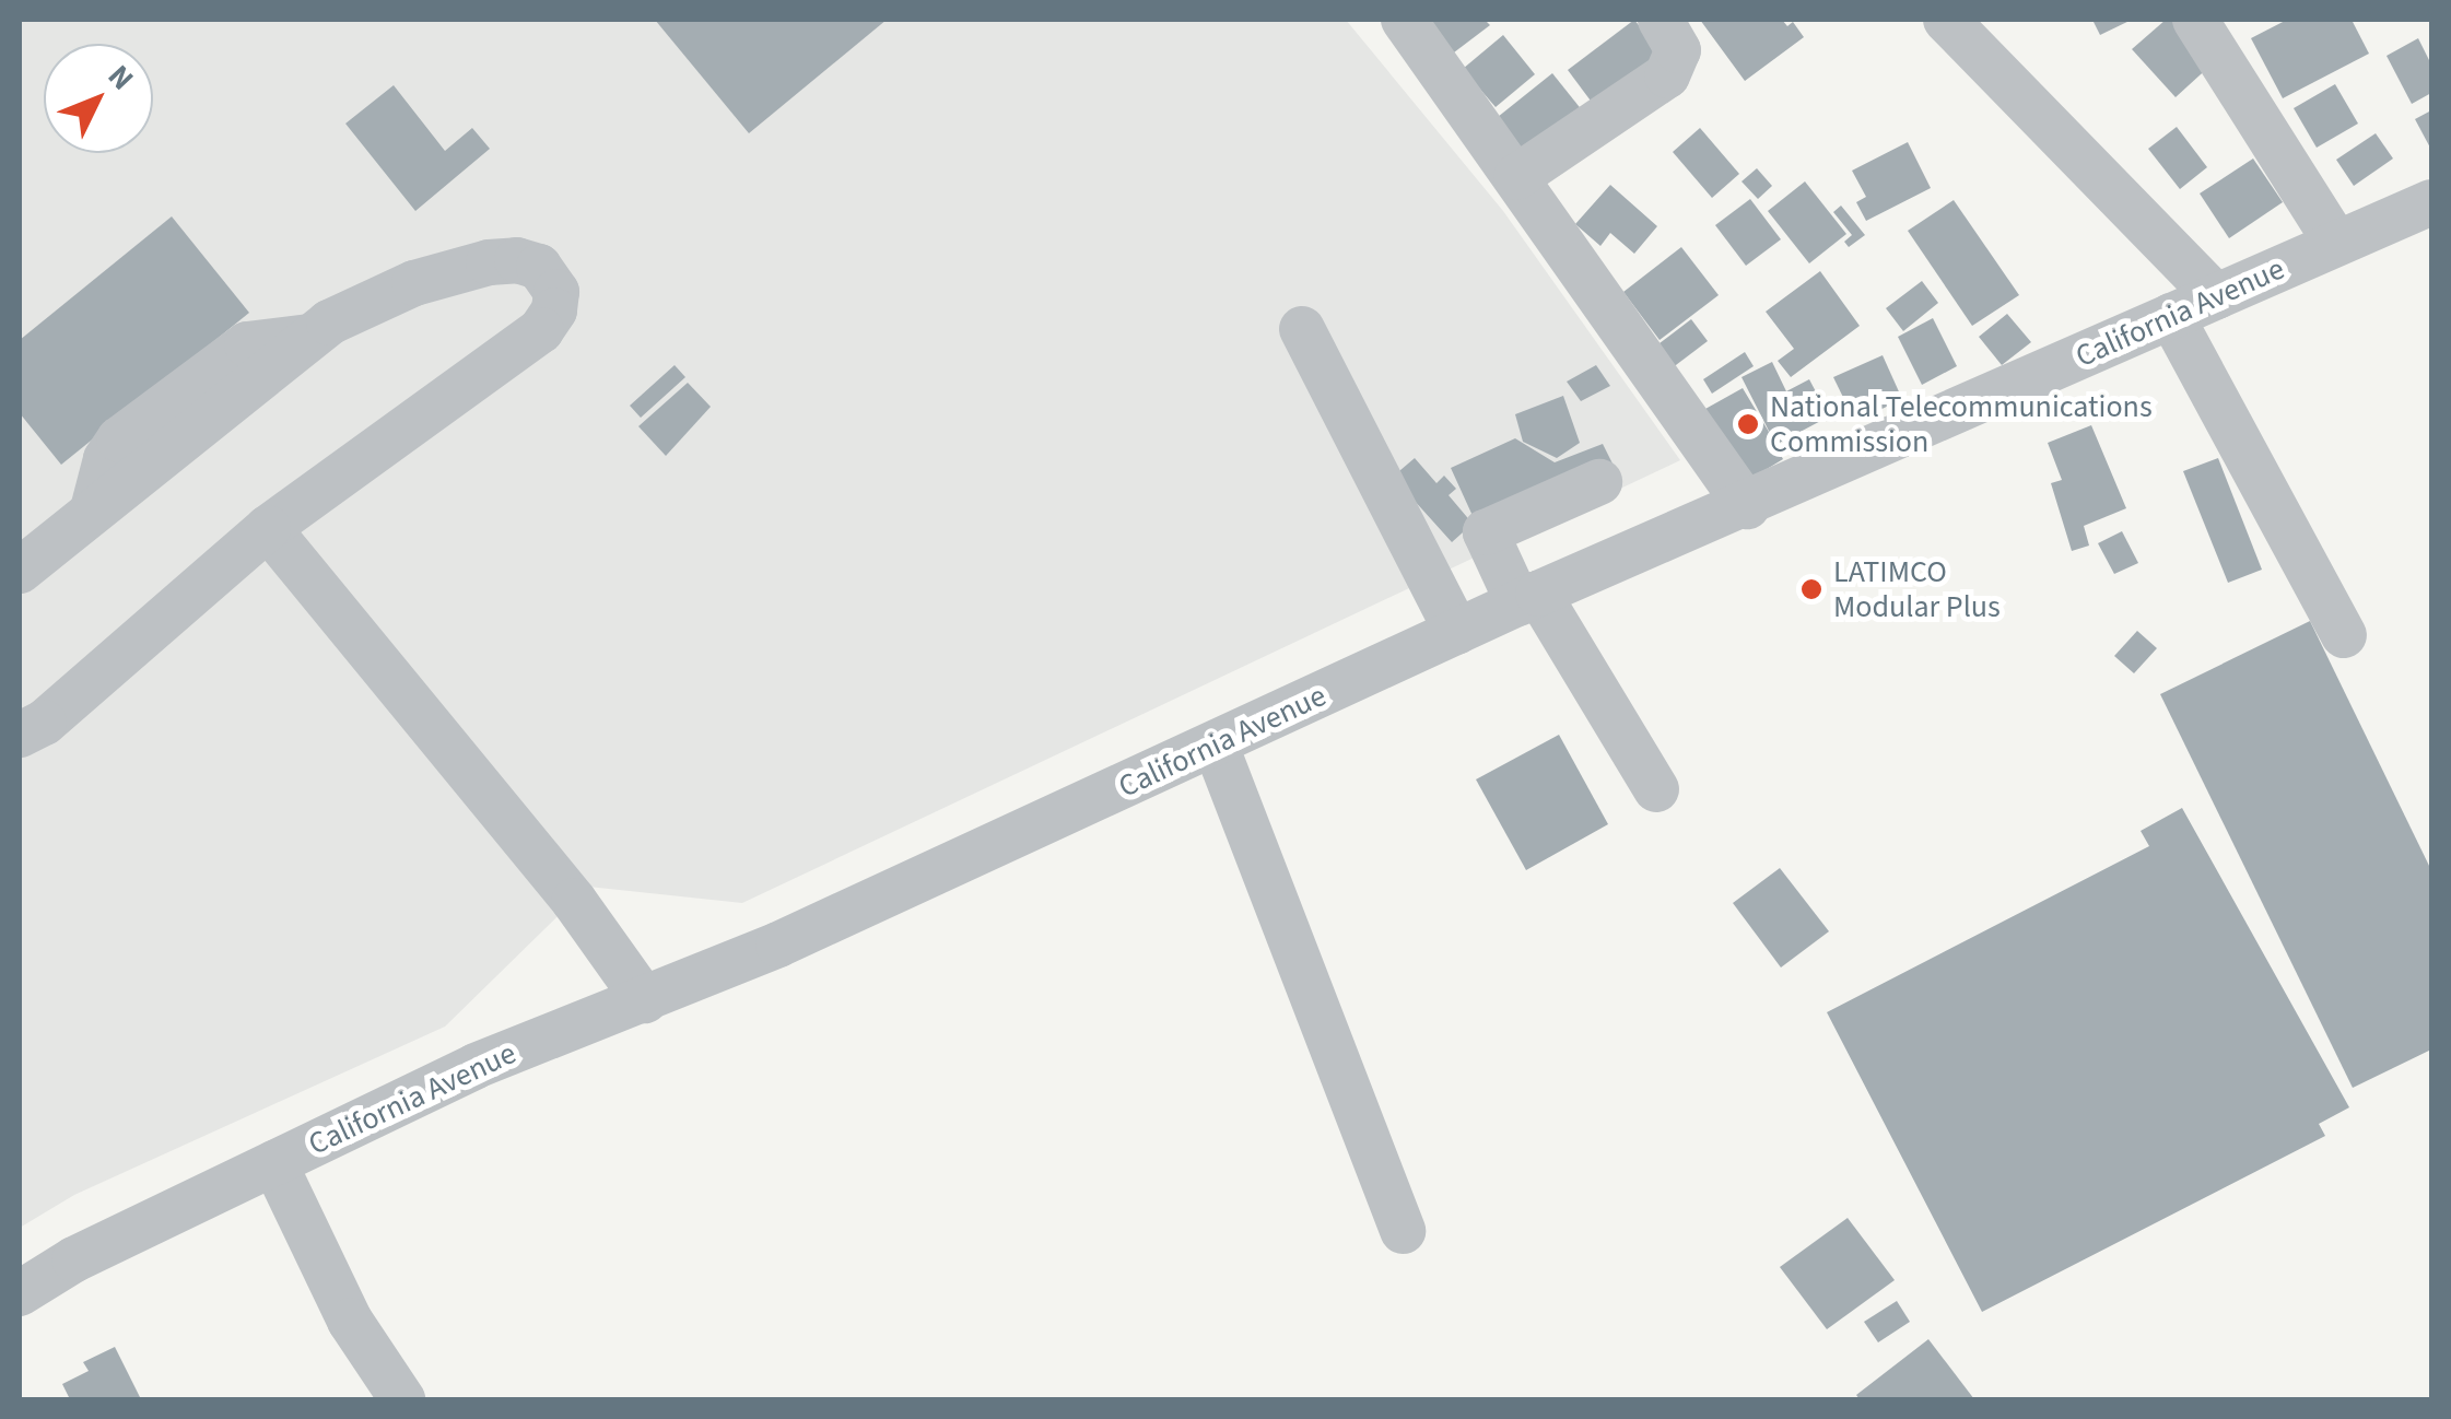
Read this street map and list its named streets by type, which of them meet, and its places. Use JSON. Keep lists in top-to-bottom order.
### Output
{
  "streets": {
    "street": ["California Avenue"]
  },
  "places": ["National Telecommunications Commission", "LATIMCO Modular Plus"],
  "north": "top right"
}
